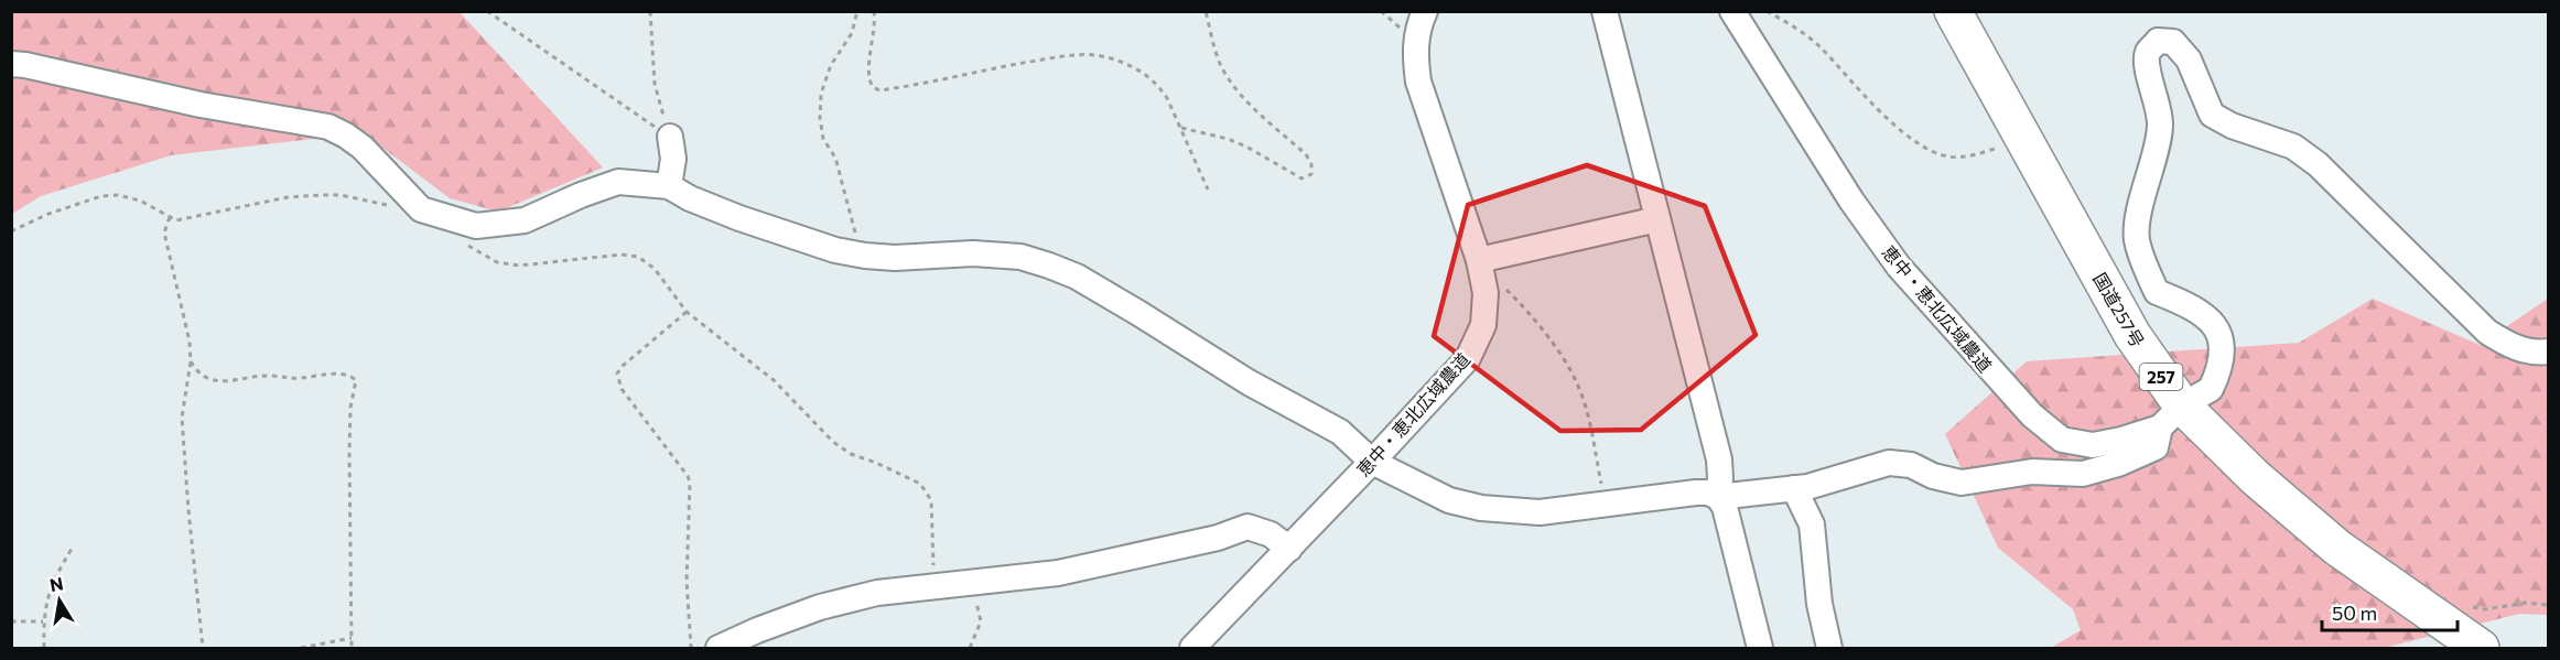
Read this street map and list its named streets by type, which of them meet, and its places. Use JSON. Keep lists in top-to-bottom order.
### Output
{
  "streets": {
    "highway": ["国道257号", "257"],
    "street": ["恵中・恵北広域農道"]
  },
  "crossings": [
    ["恵中・恵北広域農道", "国道257号"]
  ],
  "scale_bar": "50 m",
  "north": "top"
}
